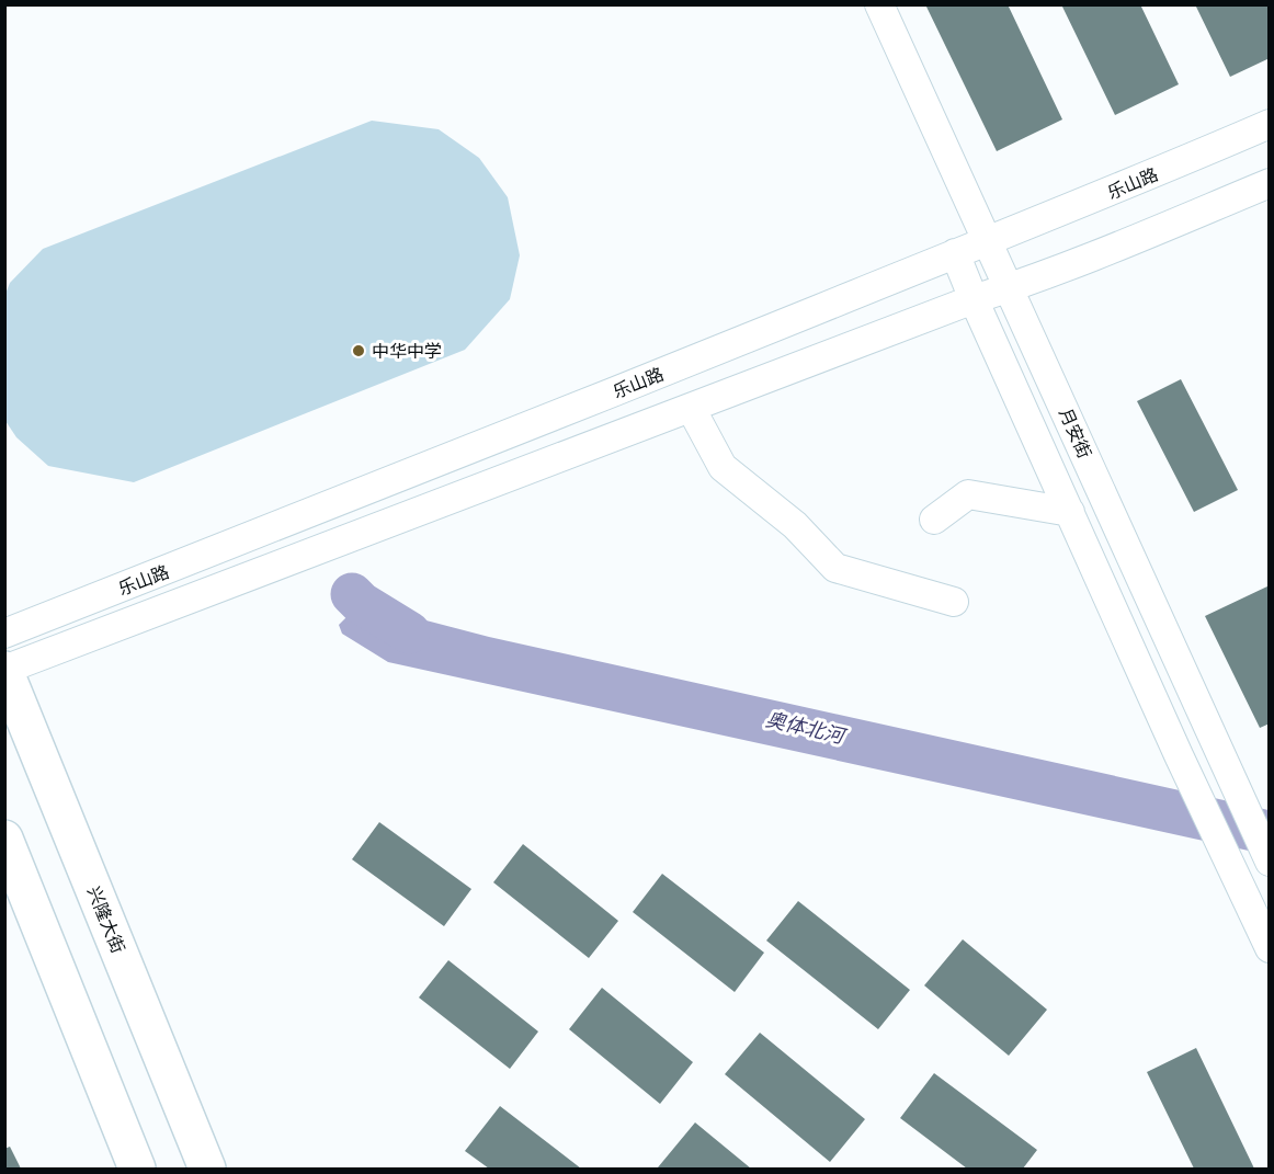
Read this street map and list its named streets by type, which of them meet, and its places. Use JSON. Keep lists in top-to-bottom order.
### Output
{
  "streets": {
    "main road": ["兴隆大街"],
    "street": ["乐山路", "月安街"]
  },
  "crossings": [
    ["乐山路", "月安街"],
    ["乐山路", "兴隆大街"]
  ],
  "water": ["奥体北河"],
  "places": ["中华中学"]
}
